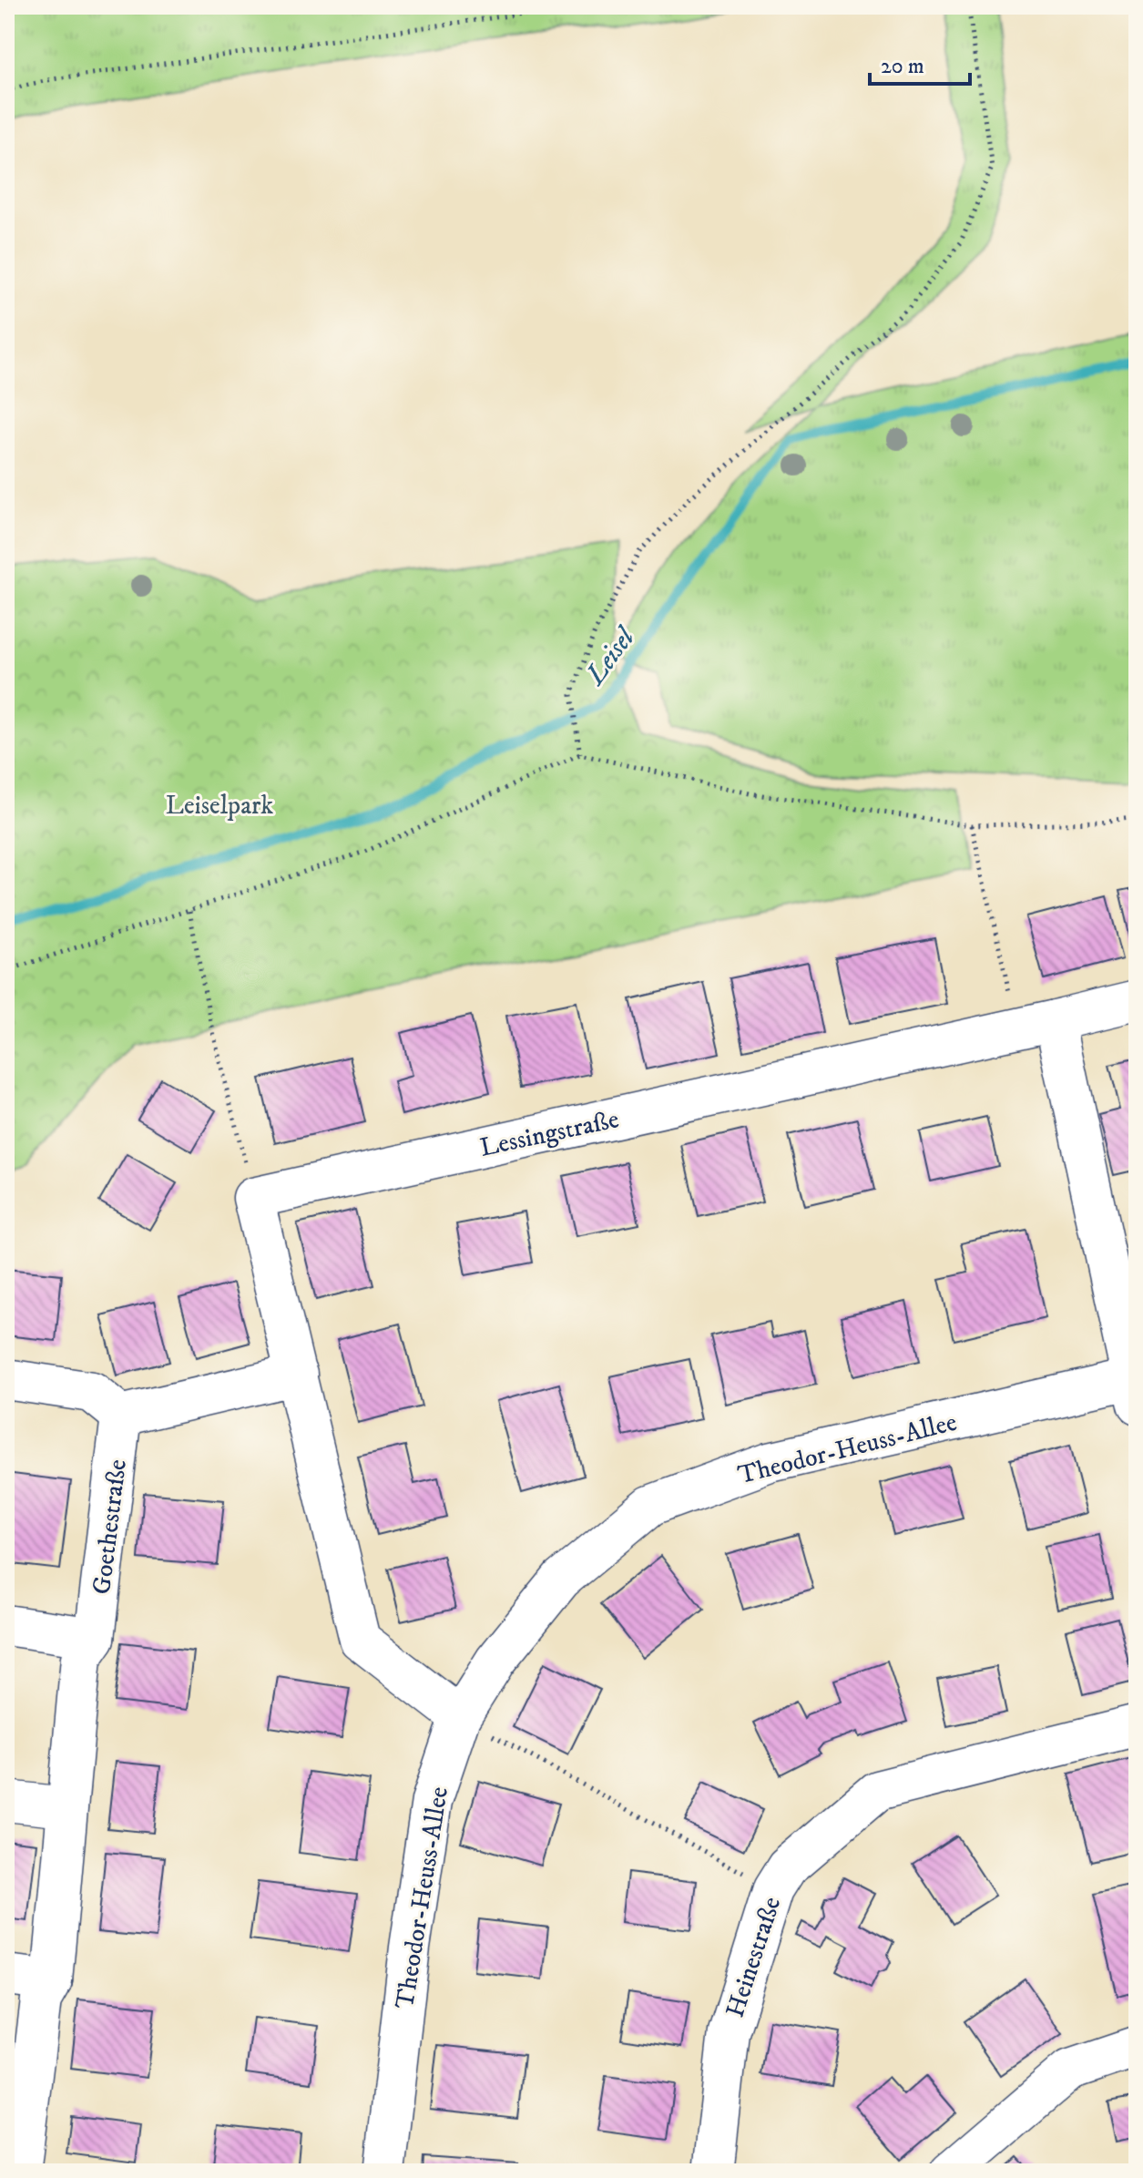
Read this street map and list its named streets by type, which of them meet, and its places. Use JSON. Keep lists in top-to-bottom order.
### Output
{
  "streets": {
    "street": [
      "Lessingstraße",
      "Theodor-Heuss-Allee",
      "Goethestraße",
      "Heinestraße"
    ]
  },
  "water": ["Leisel"],
  "parks": ["Leiselpark"],
  "scale_bar": "20 m"
}
